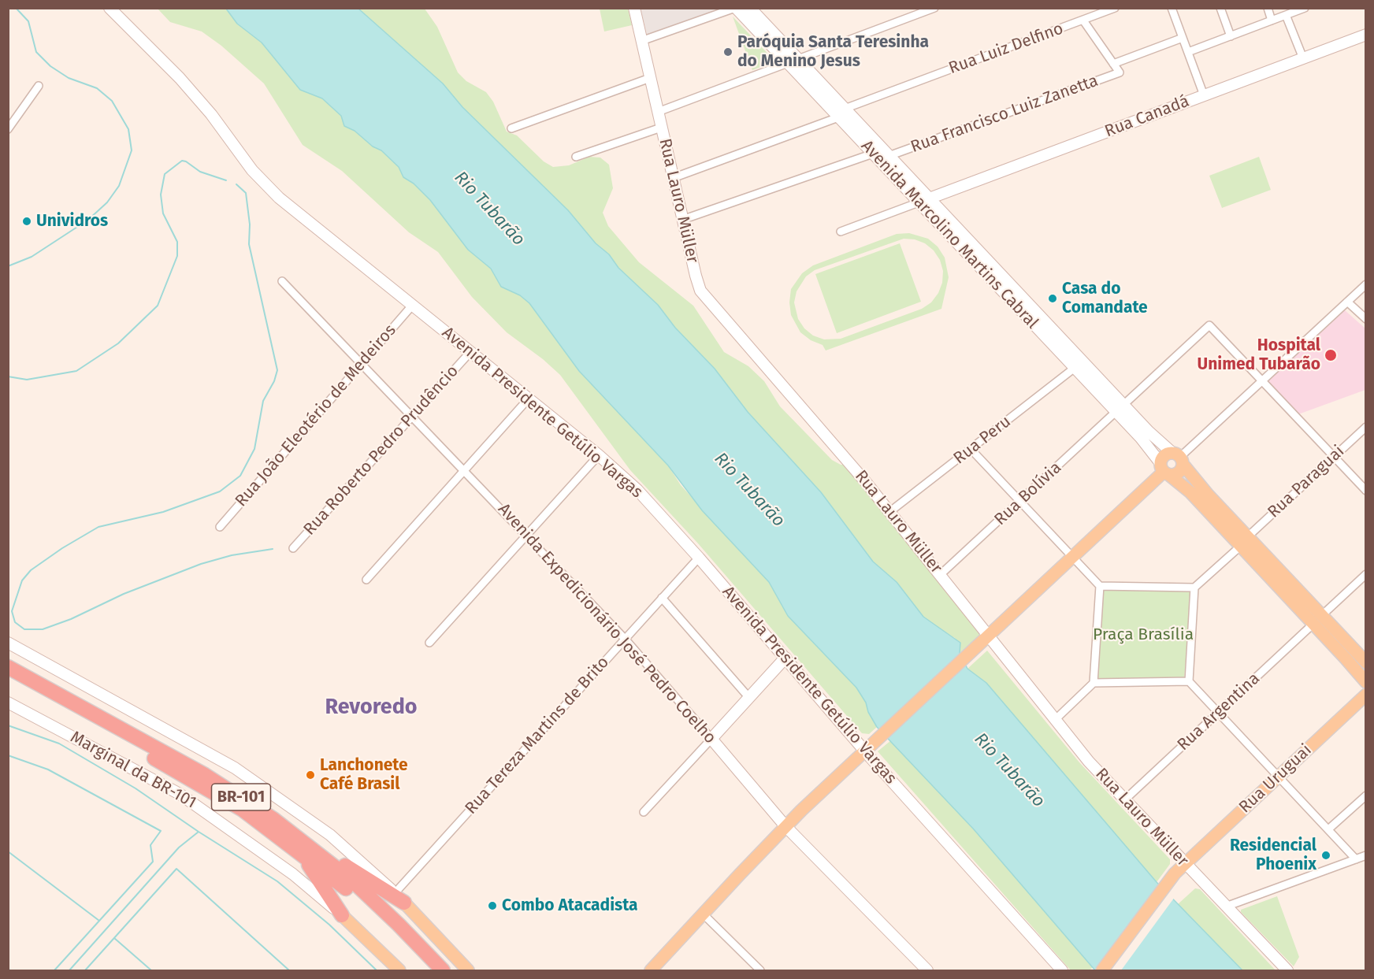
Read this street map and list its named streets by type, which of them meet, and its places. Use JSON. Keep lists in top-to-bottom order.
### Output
{
  "streets": {
    "highway": ["BR-101"],
    "main road": [
      "Rua Canadá",
      "Rua Lauro Müller",
      "Avenida Marcolino Martins Cabral",
      "Avenida Presidente Getúlio Vargas",
      "Avenida Expedicionário José Pedro Coelho",
      "Marginal da BR-101",
      "Rua Uruguai"
    ],
    "street": [
      "Rua Luiz Delfino",
      "Rua Francisco Luiz Zanetta",
      "Rua João Eleotério de Medeiros",
      "Rua Peru",
      "Rua Roberto Pedro Prudêncio",
      "Rua Paraguai",
      "Rua Bolívia",
      "Rua Argentina",
      "Rua Tereza Martins de Brito"
    ]
  },
  "crossings": [
    ["Rua Luiz Delfino", "Rua Lauro Müller"],
    ["Rua Luiz Delfino", "Avenida Marcolino Martins Cabral"],
    ["Rua Francisco Luiz Zanetta", "Avenida Marcolino Martins Cabral"],
    ["Rua Canadá", "Avenida Marcolino Martins Cabral"],
    ["Rua Lauro Müller", "Rua Peru"],
    ["Rua Lauro Müller", "Rua Bolívia"],
    ["Rua Lauro Müller", "Rua Argentina"],
    ["Rua Lauro Müller", "Rua Uruguai"],
    ["Avenida Marcolino Martins Cabral", "Rua Peru"],
    ["Avenida Marcolino Martins Cabral", "Rua Paraguai"],
    ["Avenida Marcolino Martins Cabral", "Rua Bolívia"],
    ["Avenida Marcolino Martins Cabral", "Rua Argentina"],
    ["Avenida Presidente Getúlio Vargas", "Rua João Eleotério de Medeiros"],
    ["Avenida Presidente Getúlio Vargas", "Rua Roberto Pedro Prudêncio"],
    ["Avenida Presidente Getúlio Vargas", "Rua Tereza Martins de Brito"],
    ["Rua João Eleotério de Medeiros", "Avenida Expedicionário José Pedro Coelho"],
    ["Rua Roberto Pedro Prudêncio", "Avenida Expedicionário José Pedro Coelho"],
    ["Avenida Expedicionário José Pedro Coelho", "Rua Tereza Martins de Brito"]
  ],
  "districts": ["Revoredo"],
  "water": ["Rio Tubarão"],
  "parks": ["Praça Brasília"],
  "places": [
    "Paróquia Santa Teresinha do Menino Jesus",
    "Unividros",
    "Casa do Comandate",
    "Hospital Unimed Tubarão",
    "Lanchonete Café Brasil",
    "Residencial Phoenix",
    "Combo Atacadista"
  ]
}
